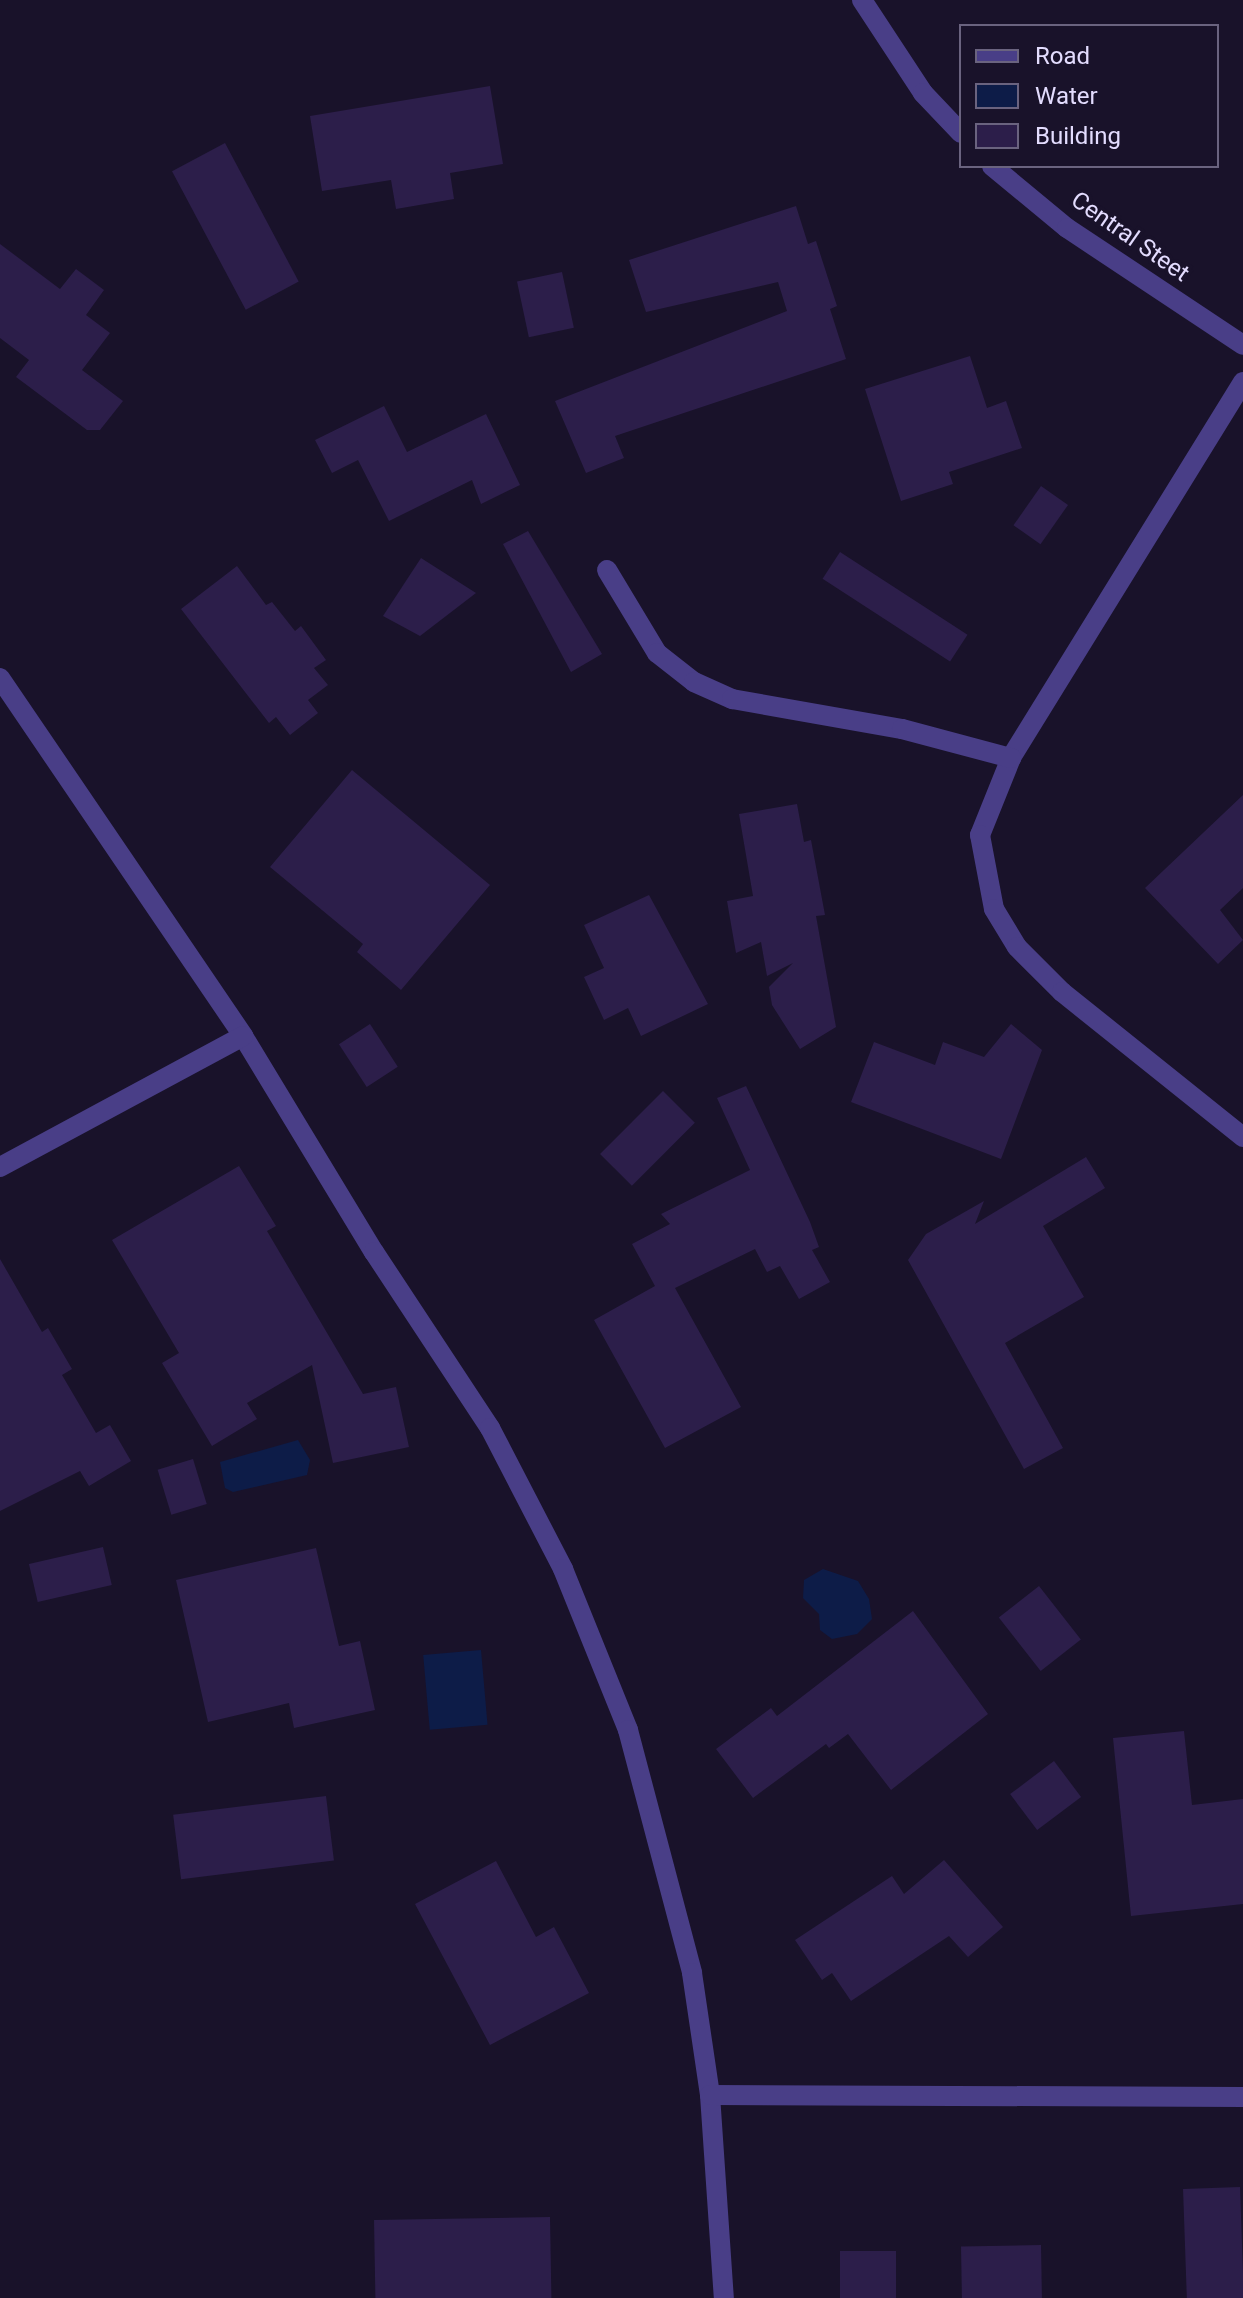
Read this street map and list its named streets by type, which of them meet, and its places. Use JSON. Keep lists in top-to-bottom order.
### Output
{
  "streets": {
    "street": ["Central Steet"]
  },
  "legend": ["Road", "Water", "Building"]
}
